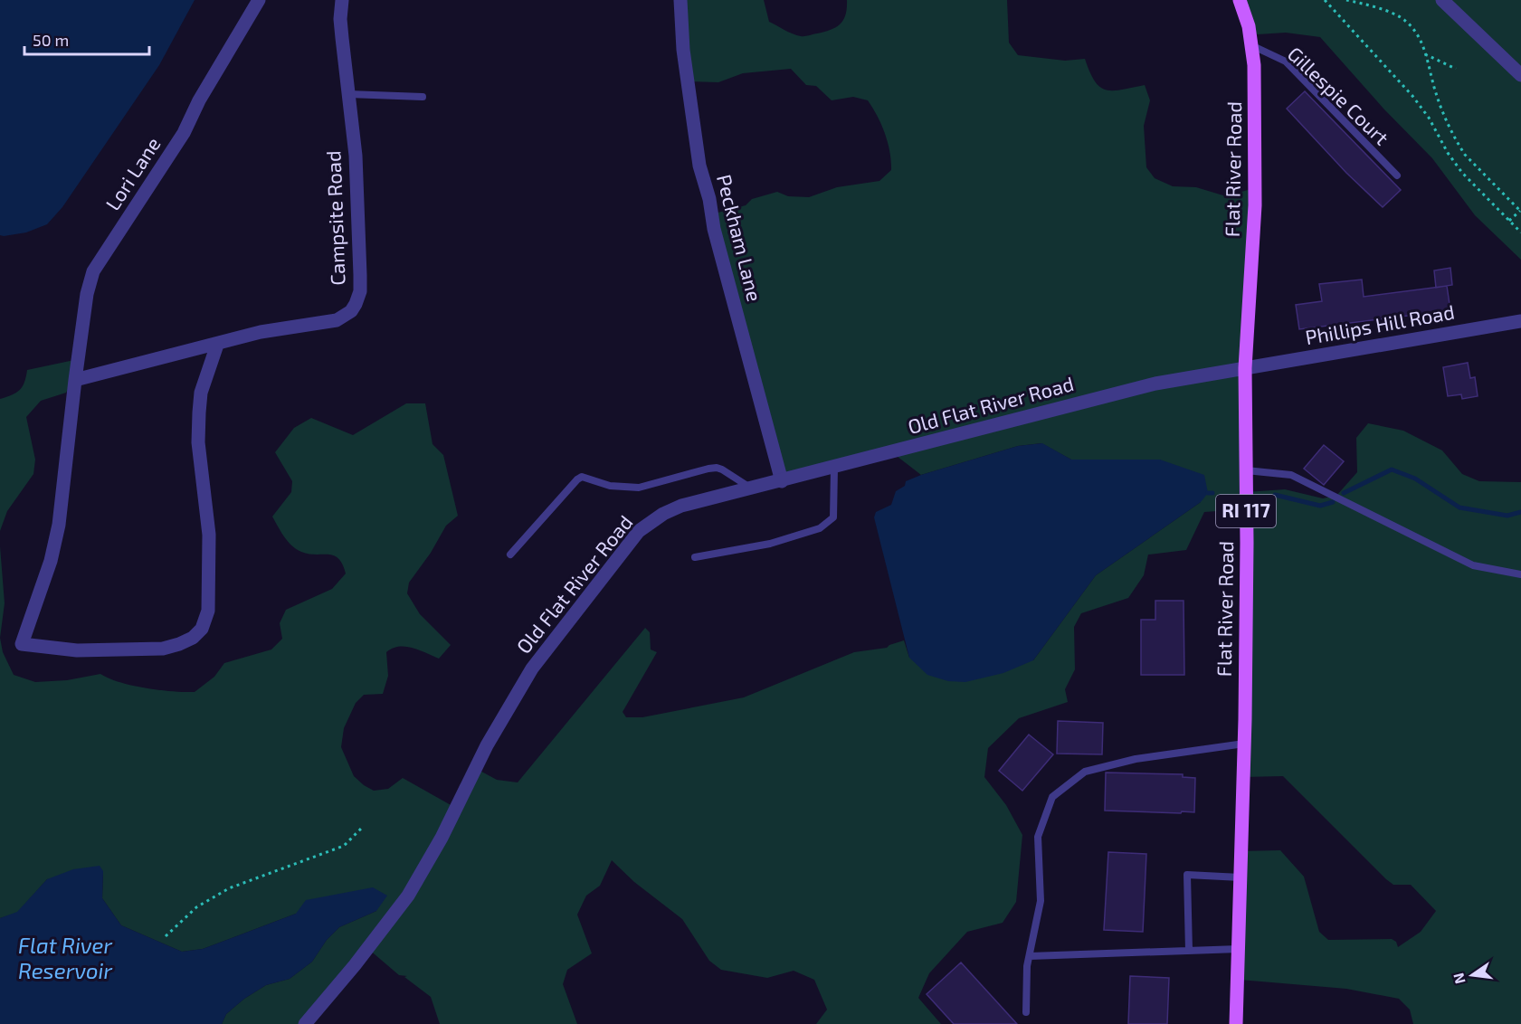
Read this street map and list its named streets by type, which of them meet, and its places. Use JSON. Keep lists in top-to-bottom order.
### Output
{
  "streets": {
    "main road": ["Flat River Road", "RI 117"],
    "street": [
      "Lori Lane",
      "Campsite Road",
      "Peckham Lane",
      "Phillips Hill Road",
      "Old Flat River Road"
    ],
    "lane": ["Gillespie Court"]
  },
  "crossings": [
    ["Gillespie Court", "Flat River Road"],
    ["Flat River Road", "Phillips Hill Road"],
    ["Flat River Road", "Old Flat River Road"],
    ["Lori Lane", "Campsite Road"],
    ["Peckham Lane", "Old Flat River Road"],
    ["Phillips Hill Road", "Old Flat River Road"]
  ],
  "water": ["Flat River Reservoir"],
  "scale_bar": "50 m",
  "north": "left"
}
